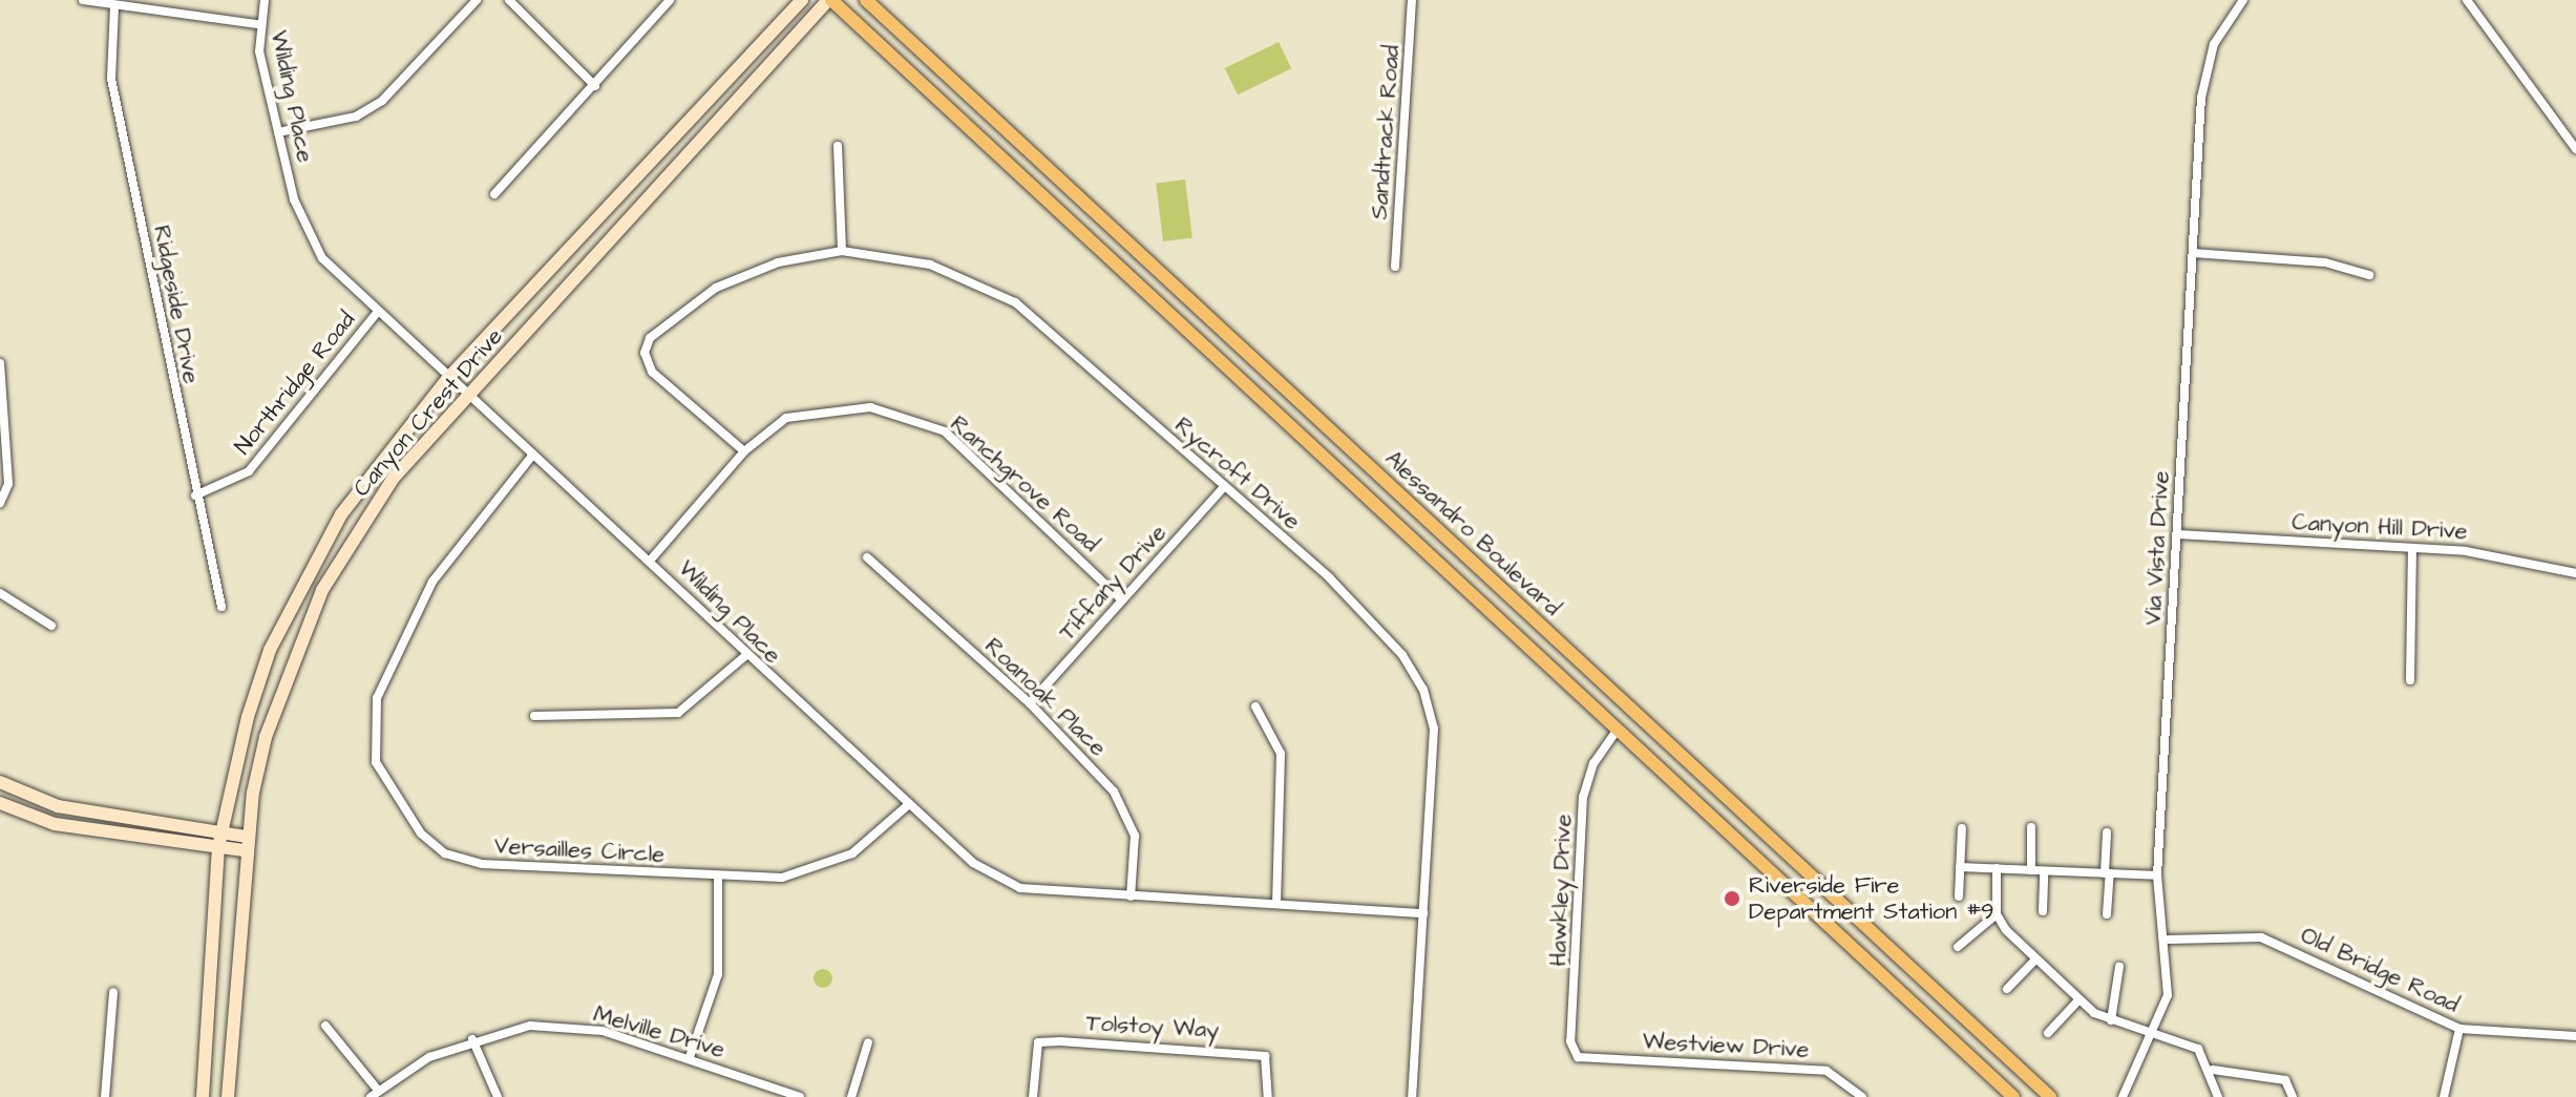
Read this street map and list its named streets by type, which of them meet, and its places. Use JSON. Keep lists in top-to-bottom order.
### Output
{
  "streets": {
    "main road": ["Canyon Crest Drive", "Alessandro Boulevard"],
    "street": [
      "Wilding Place",
      "Sandtrack Road",
      "Ridgeside Drive",
      "Northridge Road",
      "Rycroft Drive",
      "Ranchgrove Road",
      "Canyon Hill Drive",
      "Via Vista Drive",
      "Tiffany Drive",
      "Roanoak Place",
      "Versailles Circle",
      "Hawkley Drive",
      "Old Bridge Road",
      "Tolstoy Way",
      "Melville Drive",
      "Westview Drive"
    ]
  },
  "crossings": [
    ["Wilding Place", "Northridge Road"],
    ["Wilding Place", "Canyon Crest Drive"],
    ["Wilding Place", "Rycroft Drive"],
    ["Wilding Place", "Ranchgrove Road"],
    ["Wilding Place", "Roanoak Place"],
    ["Wilding Place", "Versailles Circle"],
    ["Ridgeside Drive", "Northridge Road"],
    ["Canyon Crest Drive", "Alessandro Boulevard"],
    ["Rycroft Drive", "Ranchgrove Road"],
    ["Rycroft Drive", "Tiffany Drive"],
    ["Ranchgrove Road", "Tiffany Drive"],
    ["Canyon Hill Drive", "Via Vista Drive"],
    ["Alessandro Boulevard", "Hawkley Drive"],
    ["Via Vista Drive", "Old Bridge Road"],
    ["Tiffany Drive", "Roanoak Place"],
    ["Hawkley Drive", "Westview Drive"]
  ],
  "places": ["Riverside Fire Department Station #9"]
}
